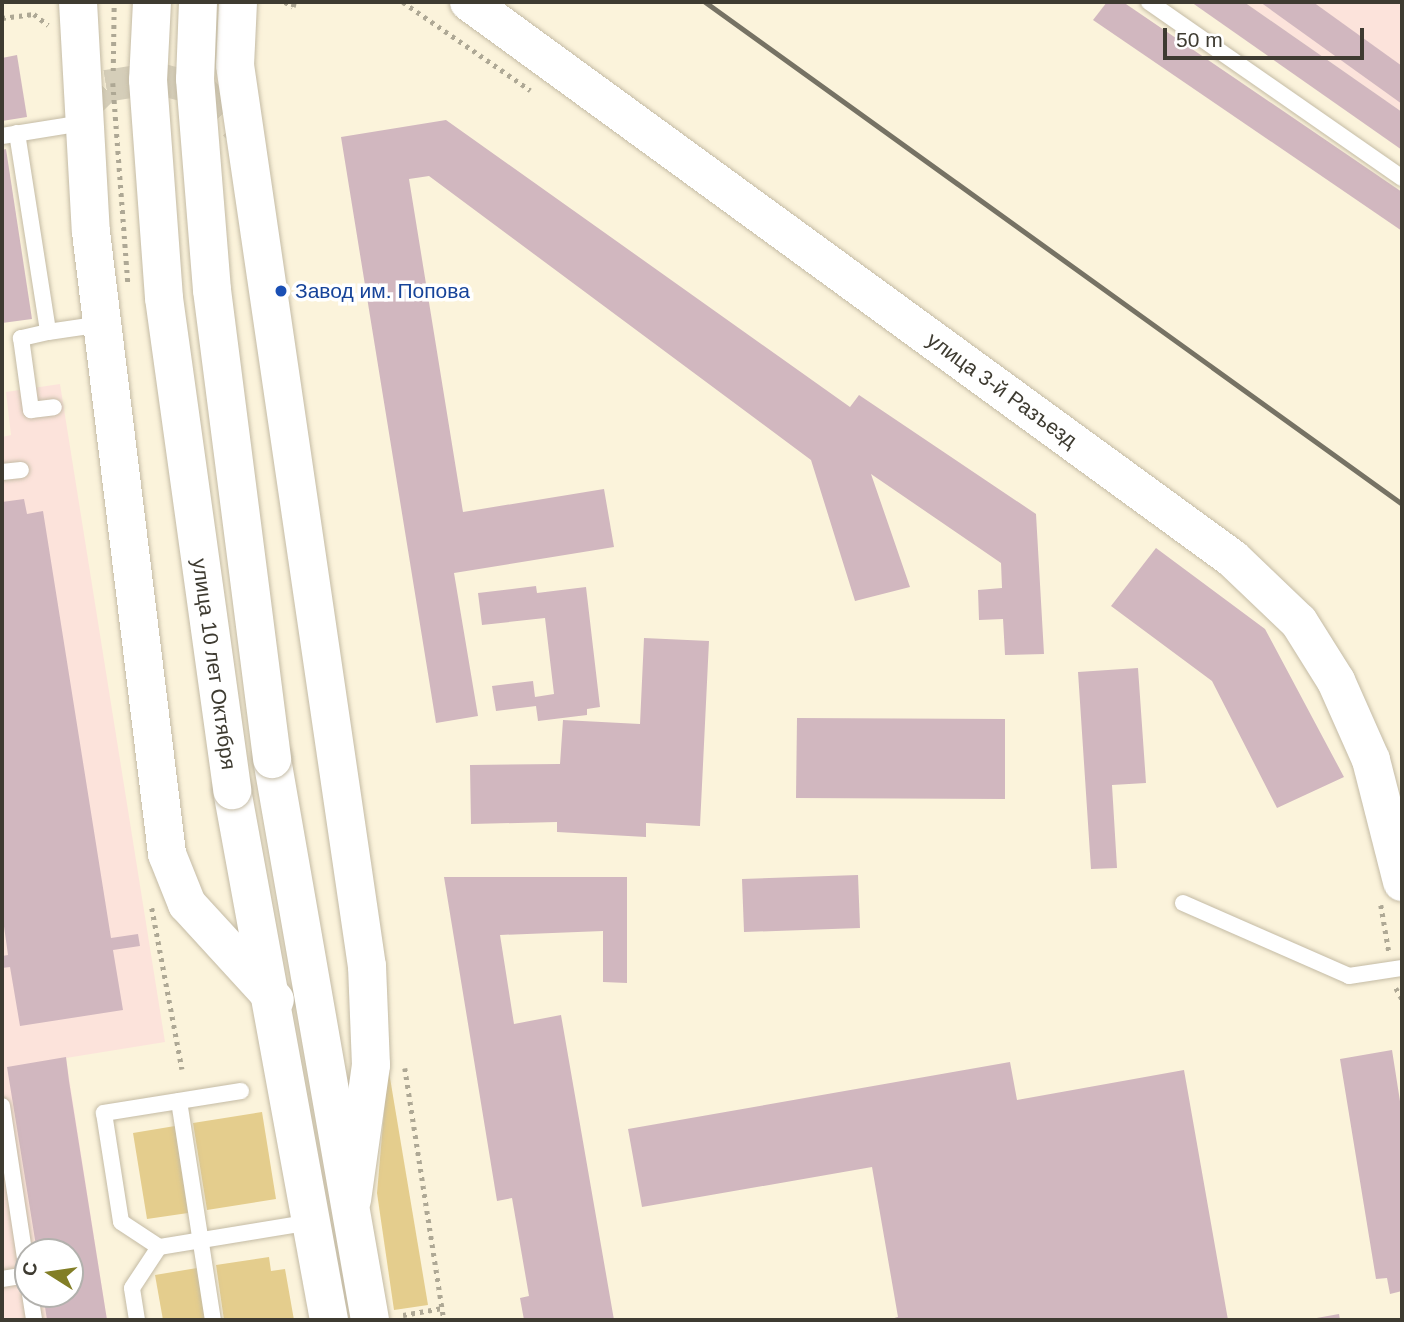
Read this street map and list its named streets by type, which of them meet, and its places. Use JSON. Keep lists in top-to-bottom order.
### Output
{
  "streets": {
    "main road": ["улица 3-й Разъезд", "улица 10 лет Октября"]
  },
  "places": ["Завод им. Попова"],
  "scale_bar": "50 m",
  "north": "left"
}
